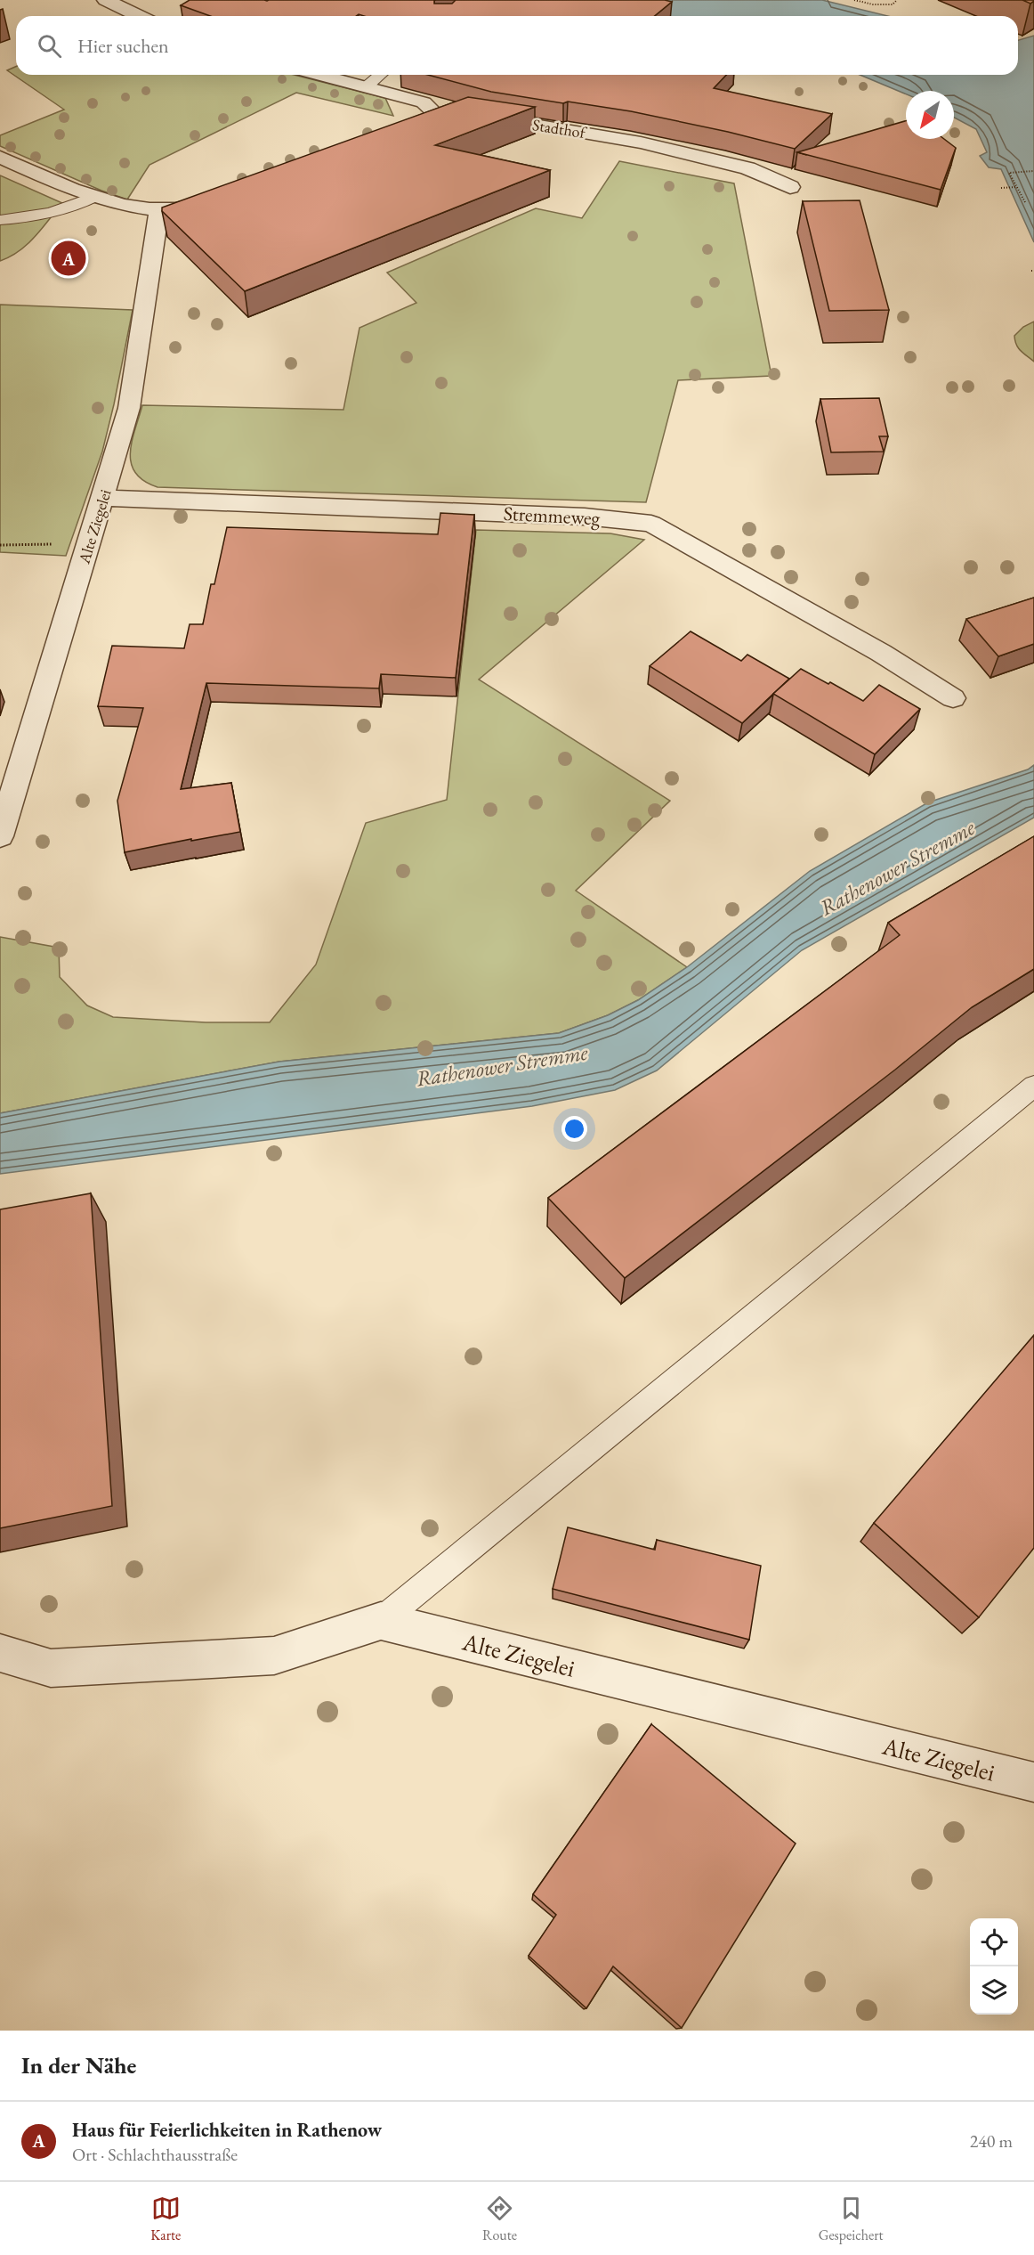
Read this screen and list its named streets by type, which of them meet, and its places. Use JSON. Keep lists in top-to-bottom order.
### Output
{
  "streets": {
    "street": ["Stadthof", "Stremmeweg", "Alte Ziegelei"]
  },
  "crossings": [
    ["Stremmeweg", "Alte Ziegelei"]
  ],
  "water": ["Rathenower Stremme"],
  "north": "bottom left",
  "page": {
    "search": "Hier suchen",
    "pins": "A",
    "heading": "In der Nähe",
    "list": [
      {
        "mark": "A",
        "name": "Haus für Feierlichkeiten in Rathenow",
        "note": "Ort · Schlachthausstraße",
        "value": "240 m"
      }
    ],
    "nav": ["Karte", "Route", "Gespeichert"]
  }
}
